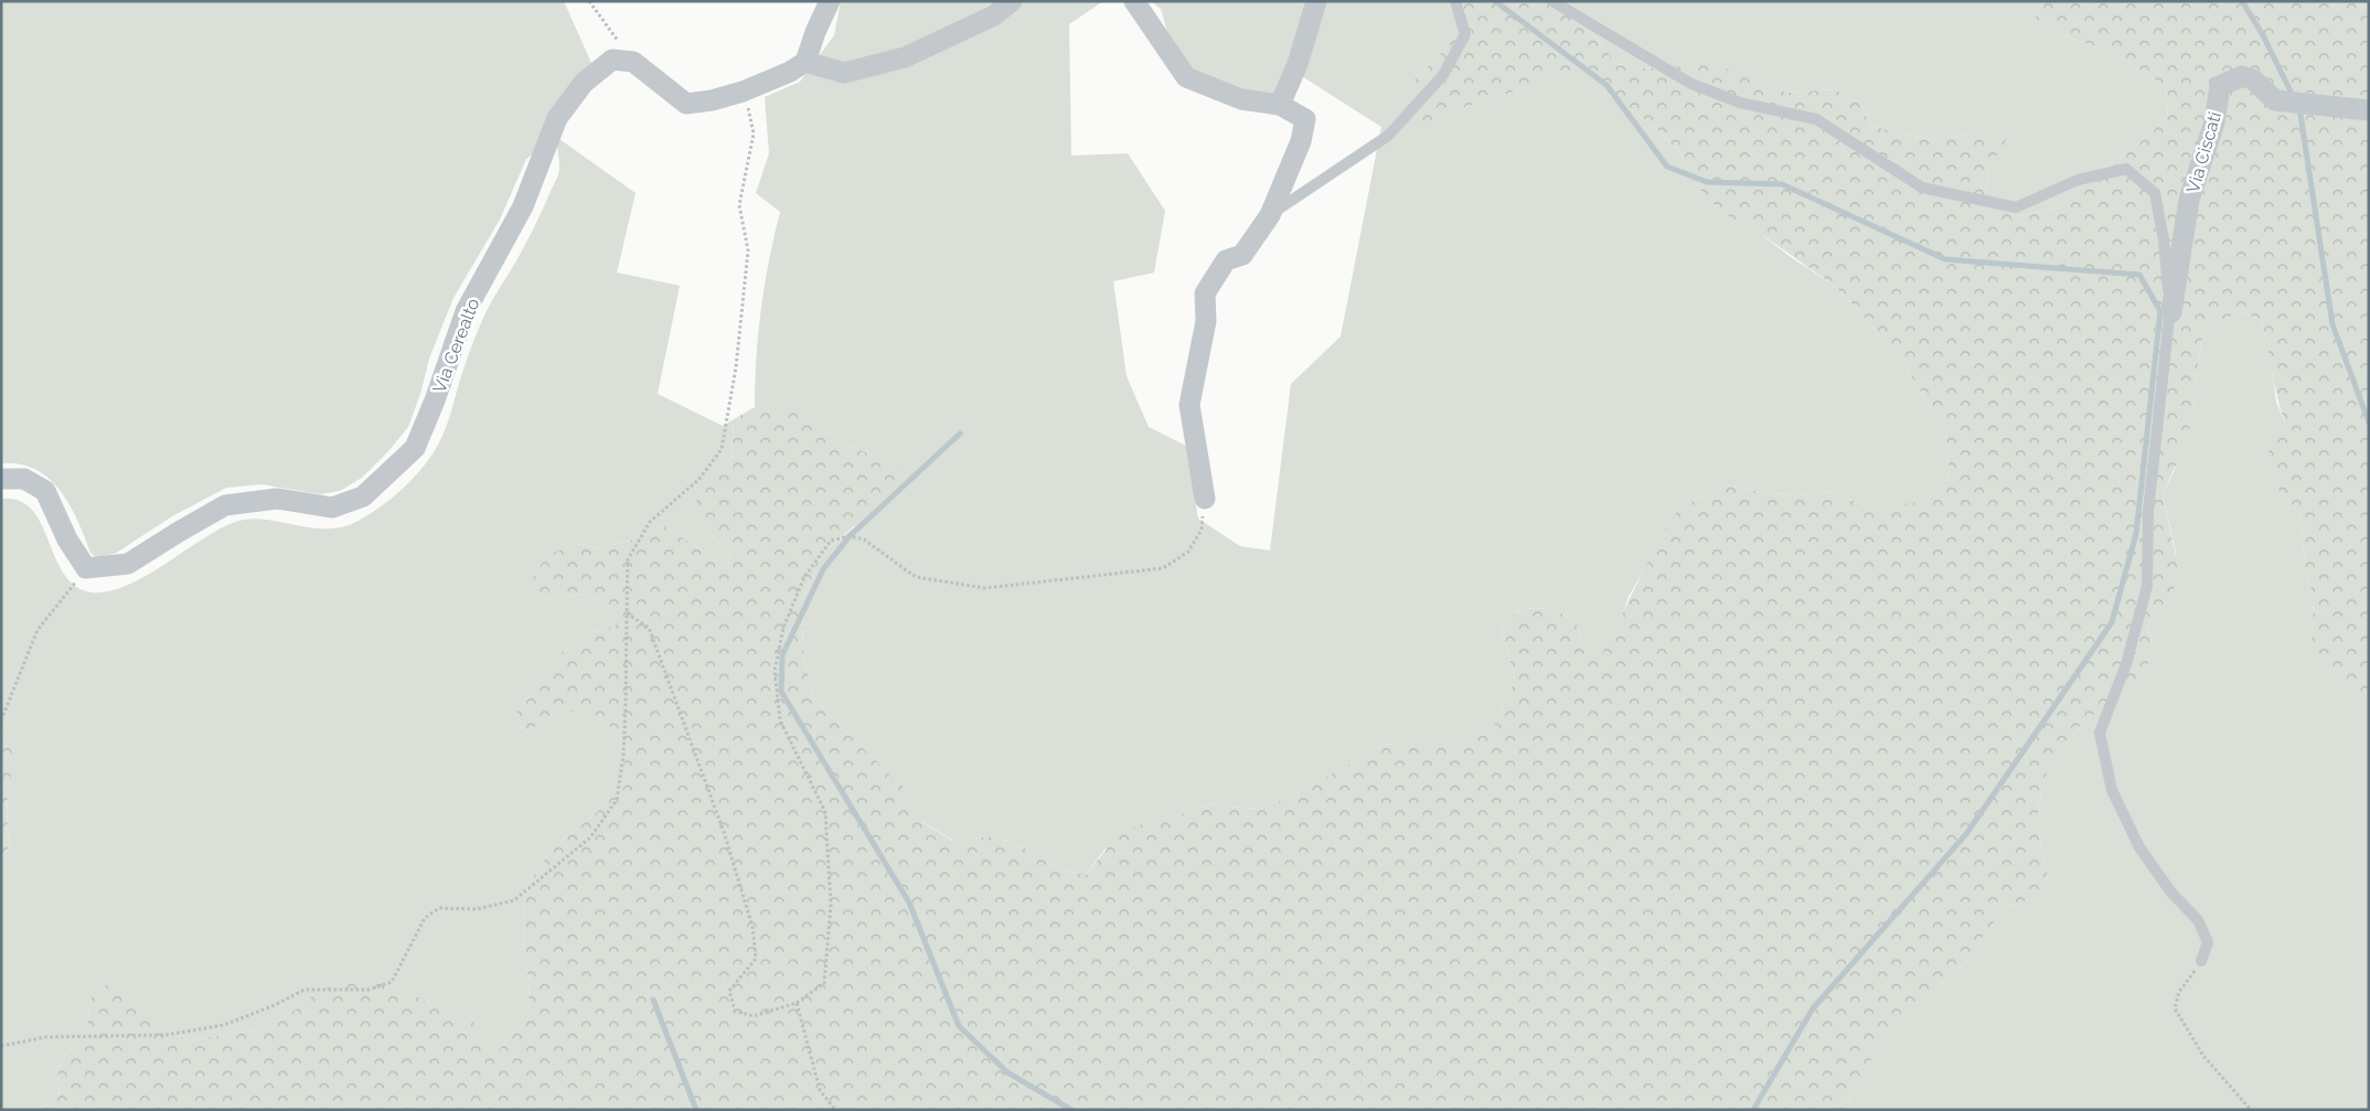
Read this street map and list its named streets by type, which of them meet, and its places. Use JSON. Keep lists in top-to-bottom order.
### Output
{
  "streets": {
    "street": ["Via Ciscati", "Via Cerealto"]
  }
}
